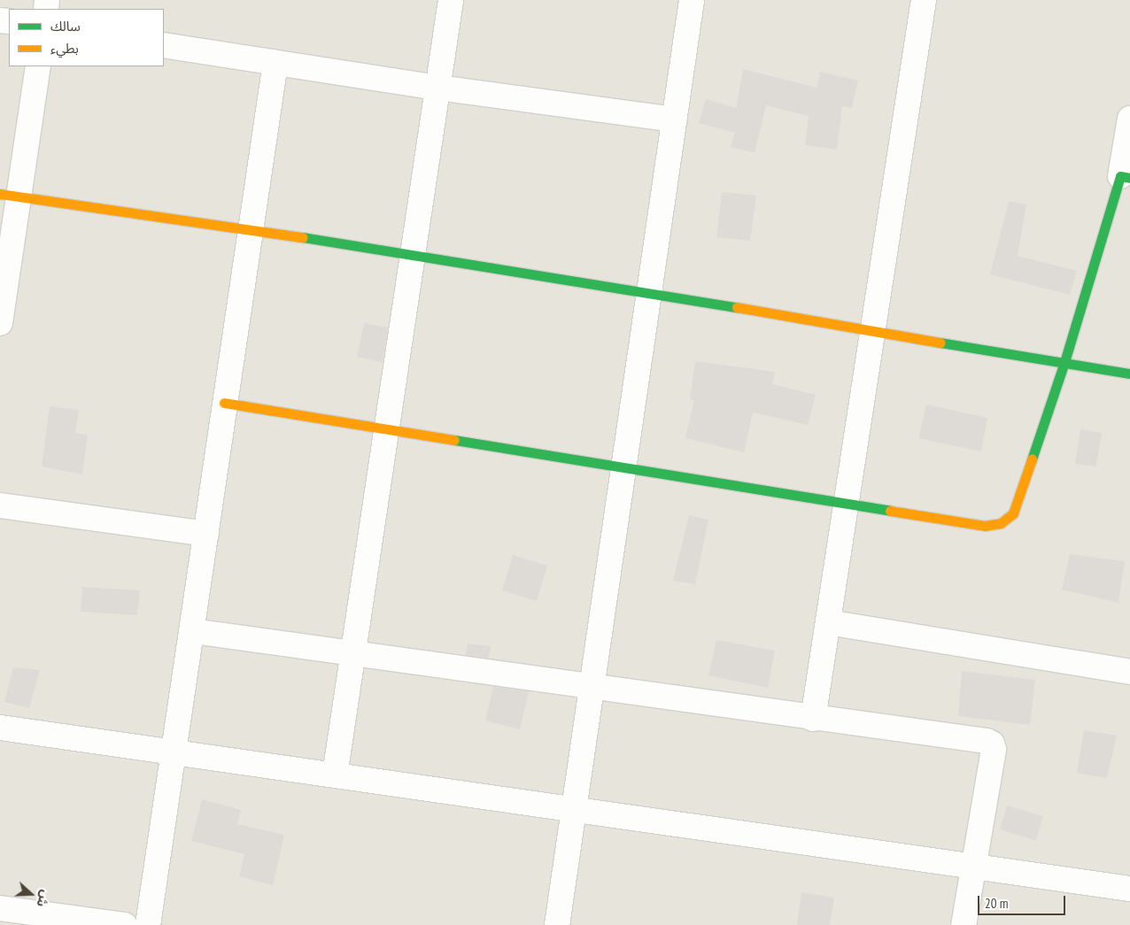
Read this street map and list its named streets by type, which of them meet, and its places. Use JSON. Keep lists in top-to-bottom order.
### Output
{
  "legend": ["سالك", "بطيء"],
  "scale_bar": "20 m",
  "north": "right"
}
